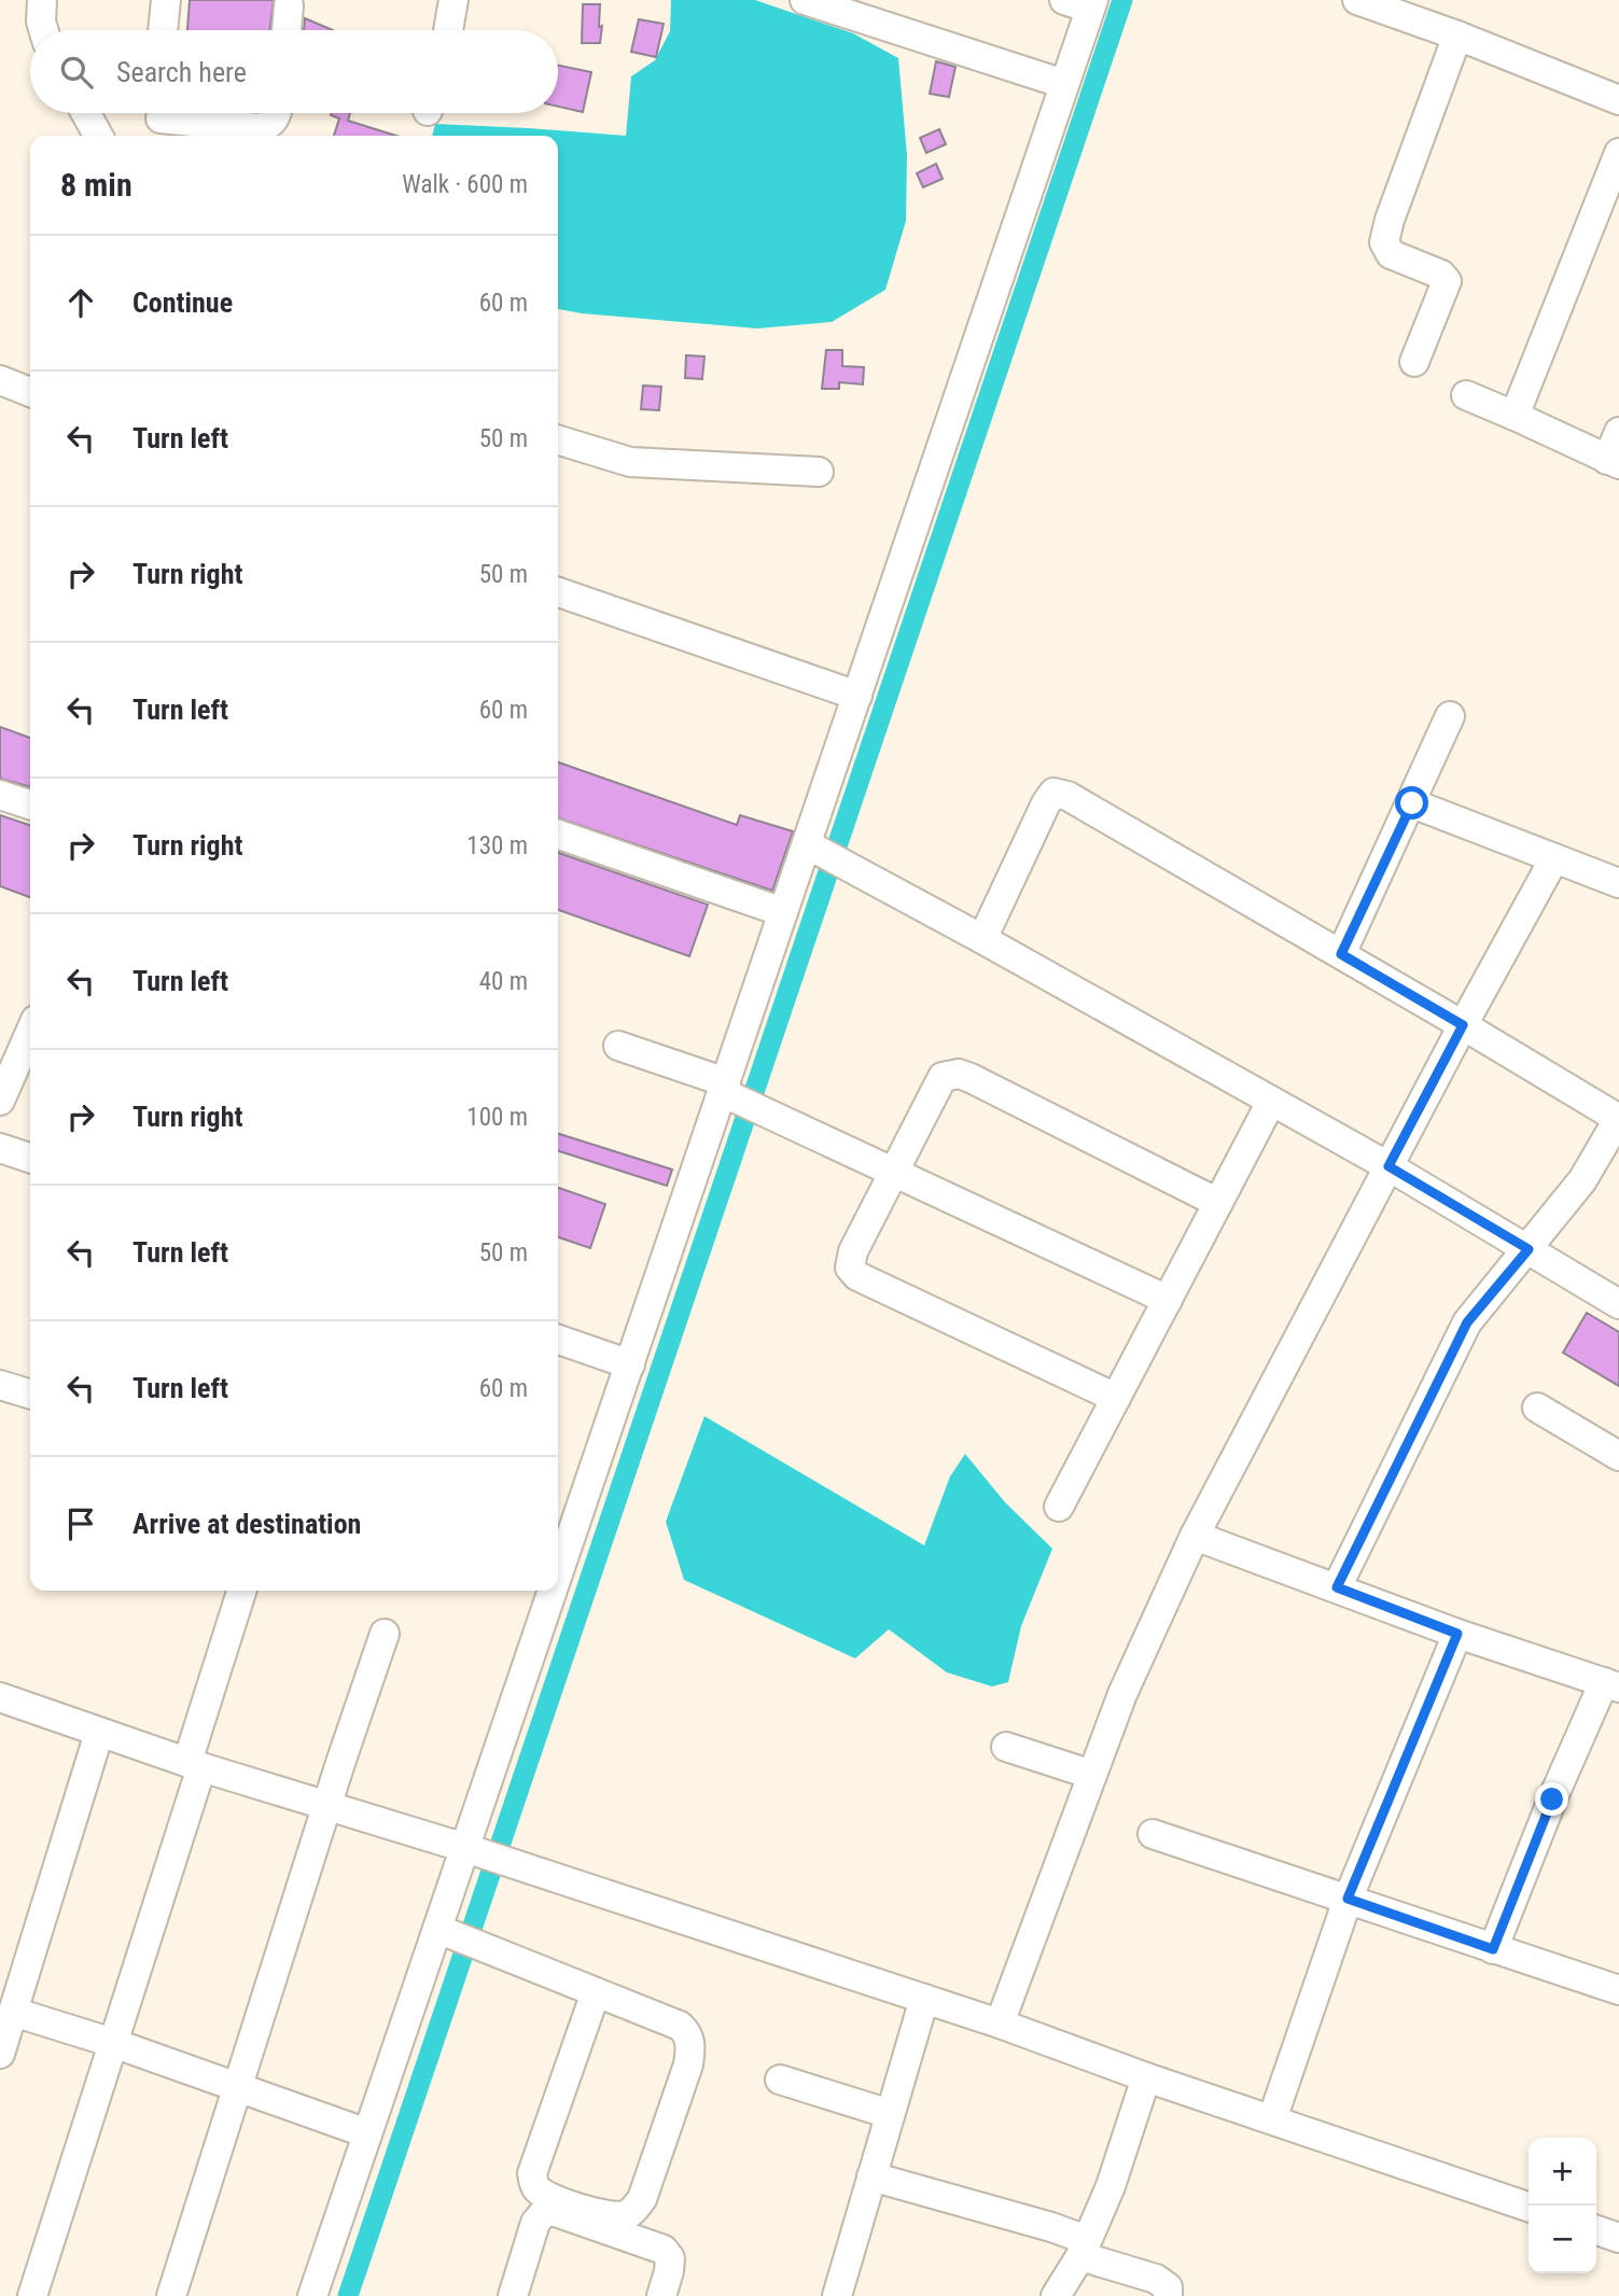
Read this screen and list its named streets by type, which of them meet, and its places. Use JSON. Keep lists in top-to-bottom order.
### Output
{
  "page": {
    "search": "Search here",
    "heading": ["8 min", "Walk · 600 m"],
    "list": [
      ["Continue", "60 m"],
      ["Turn left", "50 m"],
      ["Turn right", "50 m"],
      ["Turn left", "60 m"],
      ["Turn right", "130 m"],
      ["Turn left", "40 m"],
      ["Turn right", "100 m"],
      ["Turn left", "50 m"],
      ["Turn left", "60 m"],
      "Arrive at destination"
    ],
    "map_buttons": ["+", "−"]
  }
}
